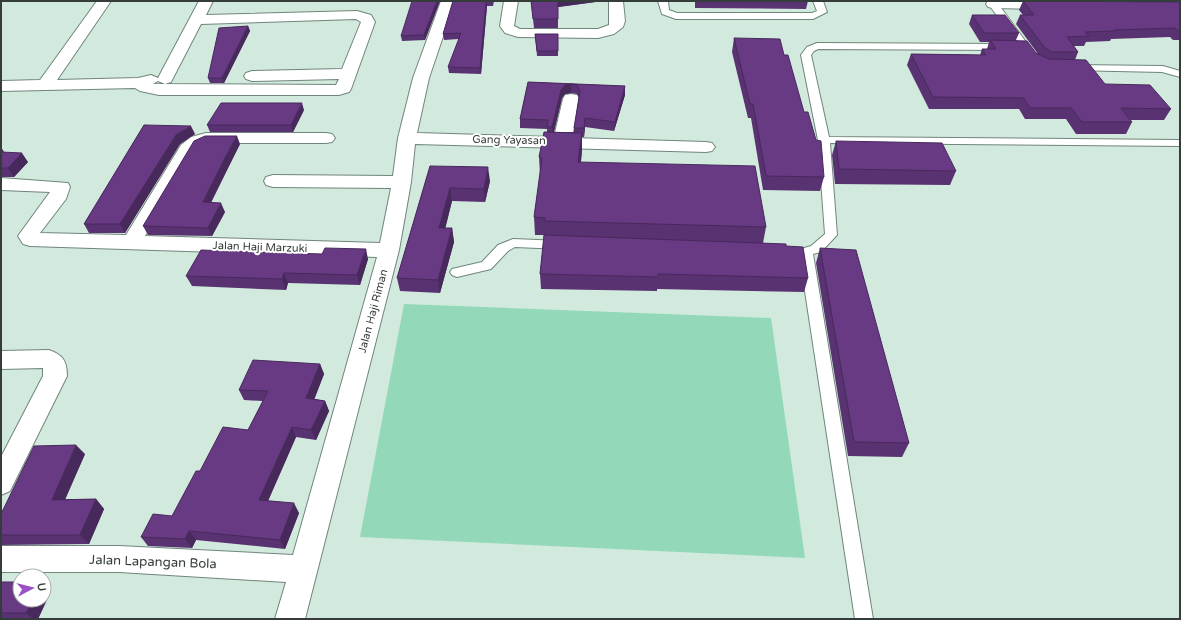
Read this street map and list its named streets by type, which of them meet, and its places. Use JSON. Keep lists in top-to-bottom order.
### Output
{
  "streets": {
    "street": [
      "Gang Yayasan",
      "Jalan Haji Marzuki",
      "Jalan Haji Riman",
      "Jalan Lapangan Bola"
    ]
  },
  "crossings": [
    ["Gang Yayasan", "Jalan Haji Riman"],
    ["Jalan Haji Marzuki", "Jalan Haji Riman"],
    ["Jalan Haji Riman", "Jalan Lapangan Bola"]
  ],
  "north": "right"
}
